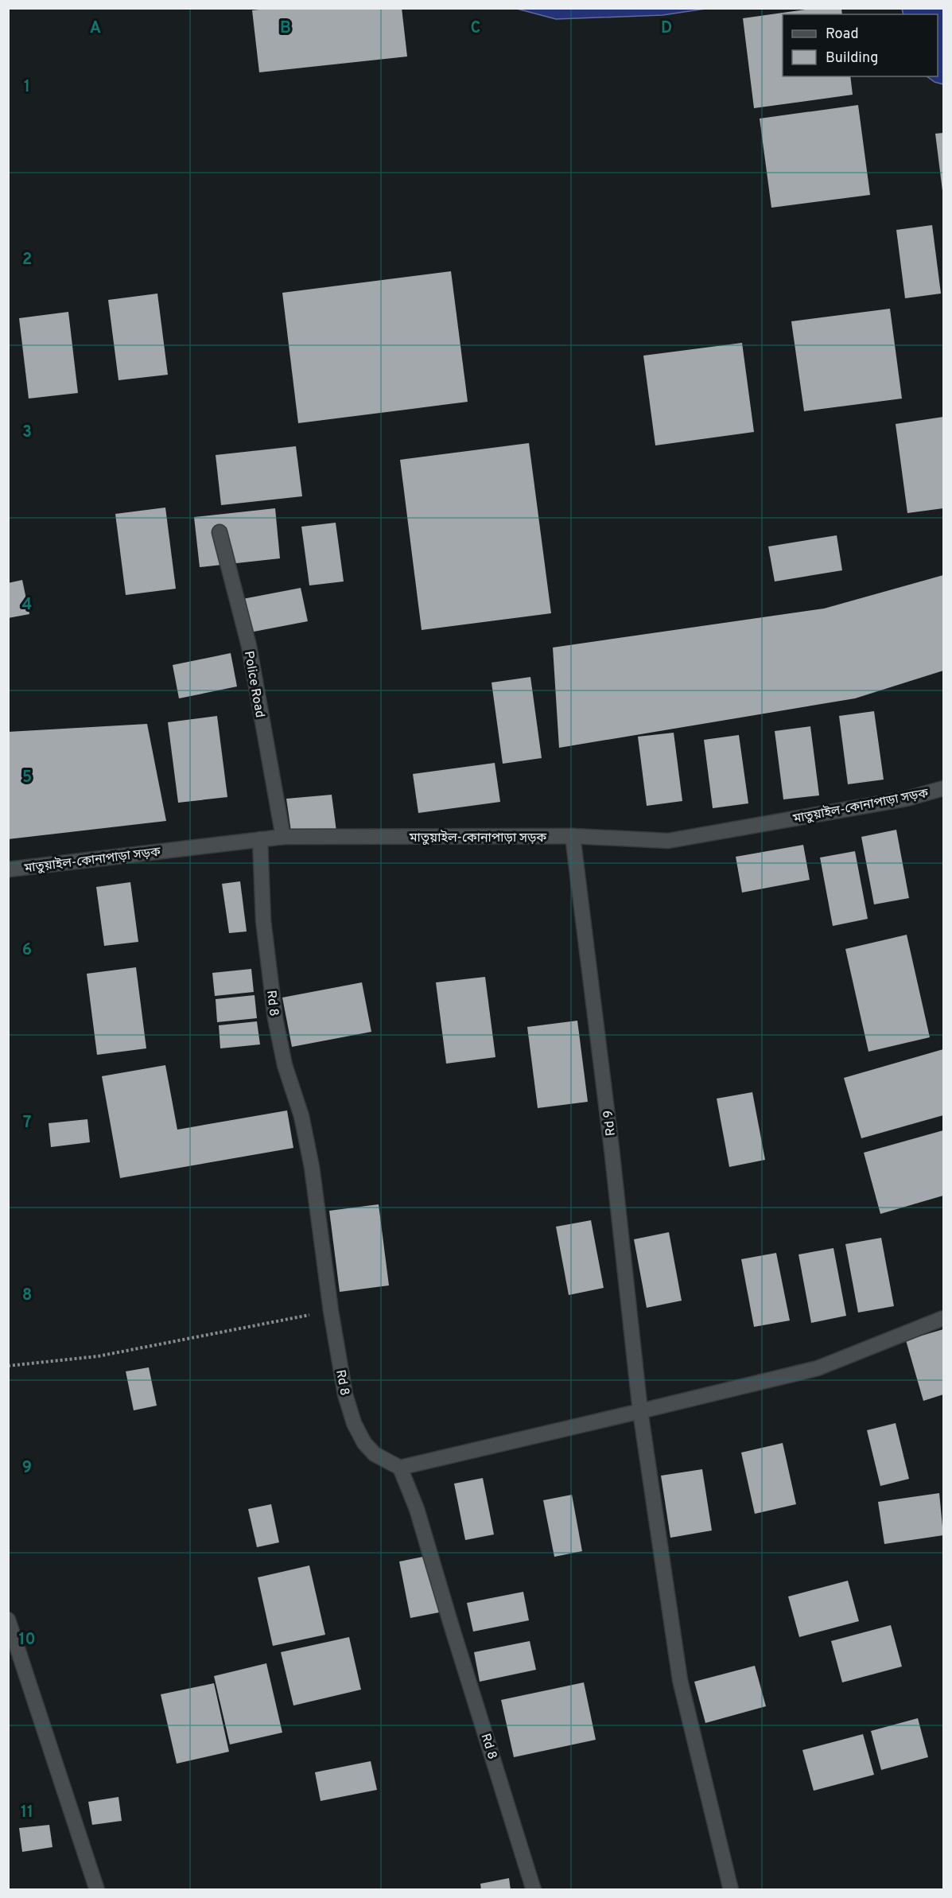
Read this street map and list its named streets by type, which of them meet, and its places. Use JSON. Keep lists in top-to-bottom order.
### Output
{
  "streets": {
    "street": [
      "Police Road",
      "মাতুয়াইল-কোনাপাড়া সড়ক",
      "Rd 8",
      "Rd 9"
    ]
  },
  "crossings": [
    ["Police Road", "মাতুয়াইল-কোনাপাড়া সড়ক"],
    ["মাতুয়াইল-কোনাপাড়া সড়ক", "Rd 8"],
    ["মাতুয়াইল-কোনাপাড়া সড়ক", "Rd 9"]
  ],
  "legend": ["Road", "Building"],
  "grid": {
    "columns": [
      "A",
      "B",
      "C",
      "D"
    ],
    "rows": [
      "1",
      "2",
      "3",
      "4",
      "5",
      "6",
      "7",
      "8",
      "9",
      "10",
      "11"
    ]
  }
}
